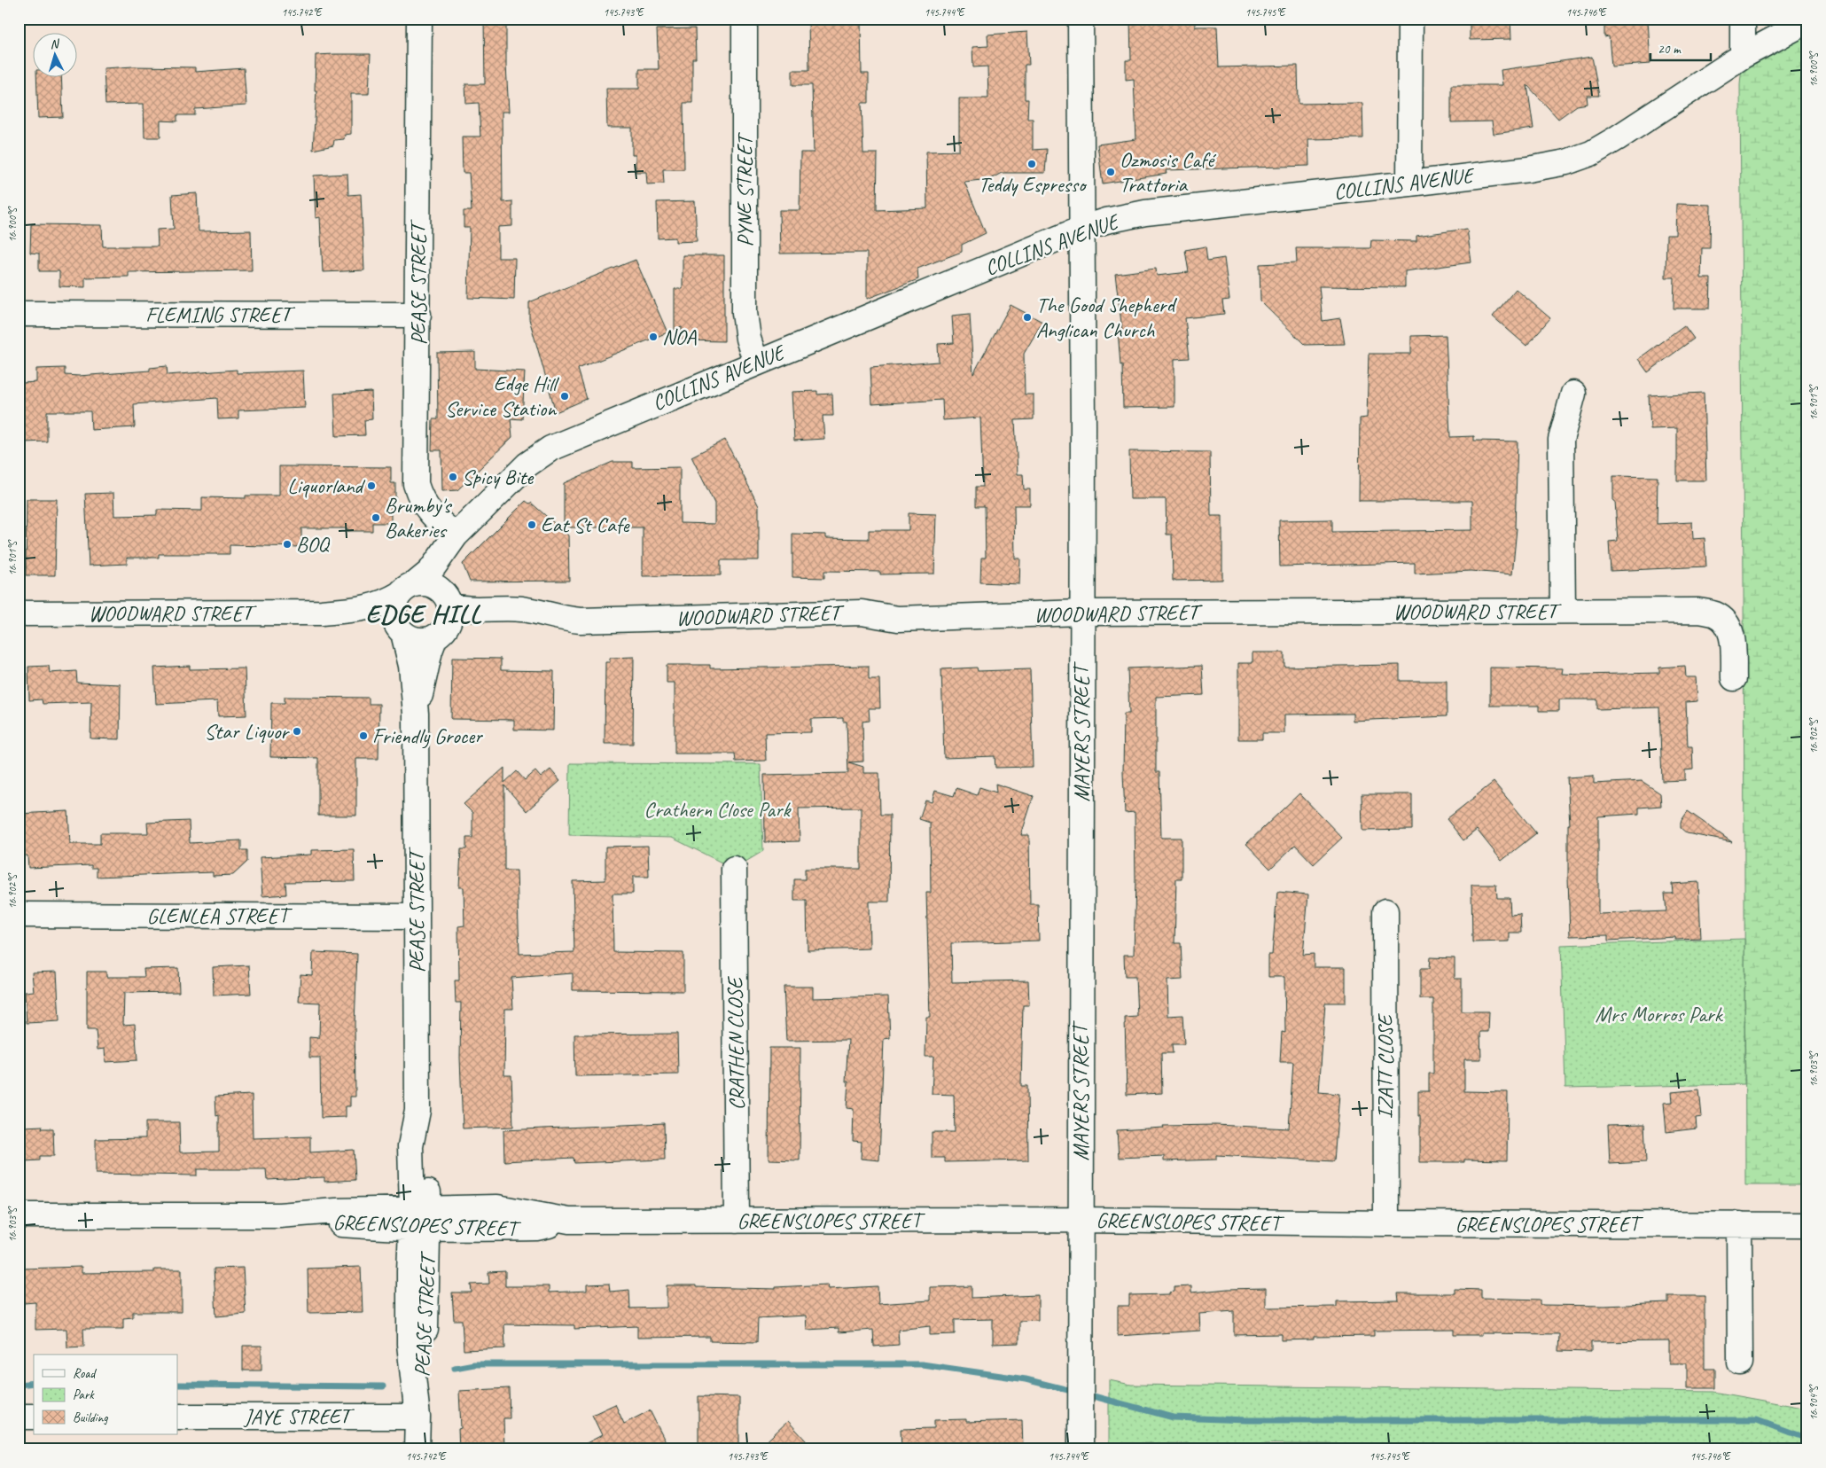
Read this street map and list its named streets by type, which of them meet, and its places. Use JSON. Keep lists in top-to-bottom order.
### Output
{
  "streets": {
    "street": [
      "COLLINS AVENUE",
      "PYNE STREET",
      "PEASE STREET",
      "FLEMING STREET",
      "WOODWARD STREET",
      "MAYERS STREET",
      "GLENLEA STREET",
      "CRATHEN CLOSE",
      "IZATT CLOSE",
      "GREENSLOPES STREET",
      "JAYE STREET"
    ]
  },
  "crossings": [
    ["COLLINS AVENUE", "PYNE STREET"],
    ["COLLINS AVENUE", "PEASE STREET"],
    ["COLLINS AVENUE", "WOODWARD STREET"],
    ["COLLINS AVENUE", "MAYERS STREET"],
    ["PEASE STREET", "FLEMING STREET"],
    ["PEASE STREET", "WOODWARD STREET"],
    ["PEASE STREET", "GLENLEA STREET"],
    ["PEASE STREET", "GREENSLOPES STREET"],
    ["PEASE STREET", "JAYE STREET"],
    ["WOODWARD STREET", "MAYERS STREET"],
    ["MAYERS STREET", "GREENSLOPES STREET"],
    ["CRATHEN CLOSE", "GREENSLOPES STREET"],
    ["IZATT CLOSE", "GREENSLOPES STREET"]
  ],
  "districts": ["EDGE HILL"],
  "parks": ["Crathern Close Park", "Mrs Morros Park"],
  "places": [
    "Teddy Espresso",
    "Ozmosis Café Trattoria",
    "The Good Shepherd Anglican Church",
    "NOA",
    "Edge Hill Service Station",
    "Spicy Bite",
    "Liquorland",
    "Brumby's Bakeries",
    "Eat St Cafe",
    "BOQ",
    "Star Liquor",
    "Friendly Grocer"
  ],
  "legend": ["Road", "Park", "Building"],
  "scale_bar": "20 m",
  "north": "top",
  "coordinates": [
    "145.742°E",
    "145.743°E",
    "145.744°E",
    "145.745°E",
    "145.746°E",
    "16.900°S",
    "16.901°S",
    "16.902°S",
    "16.903°S",
    "16.904°S"
  ]
}
